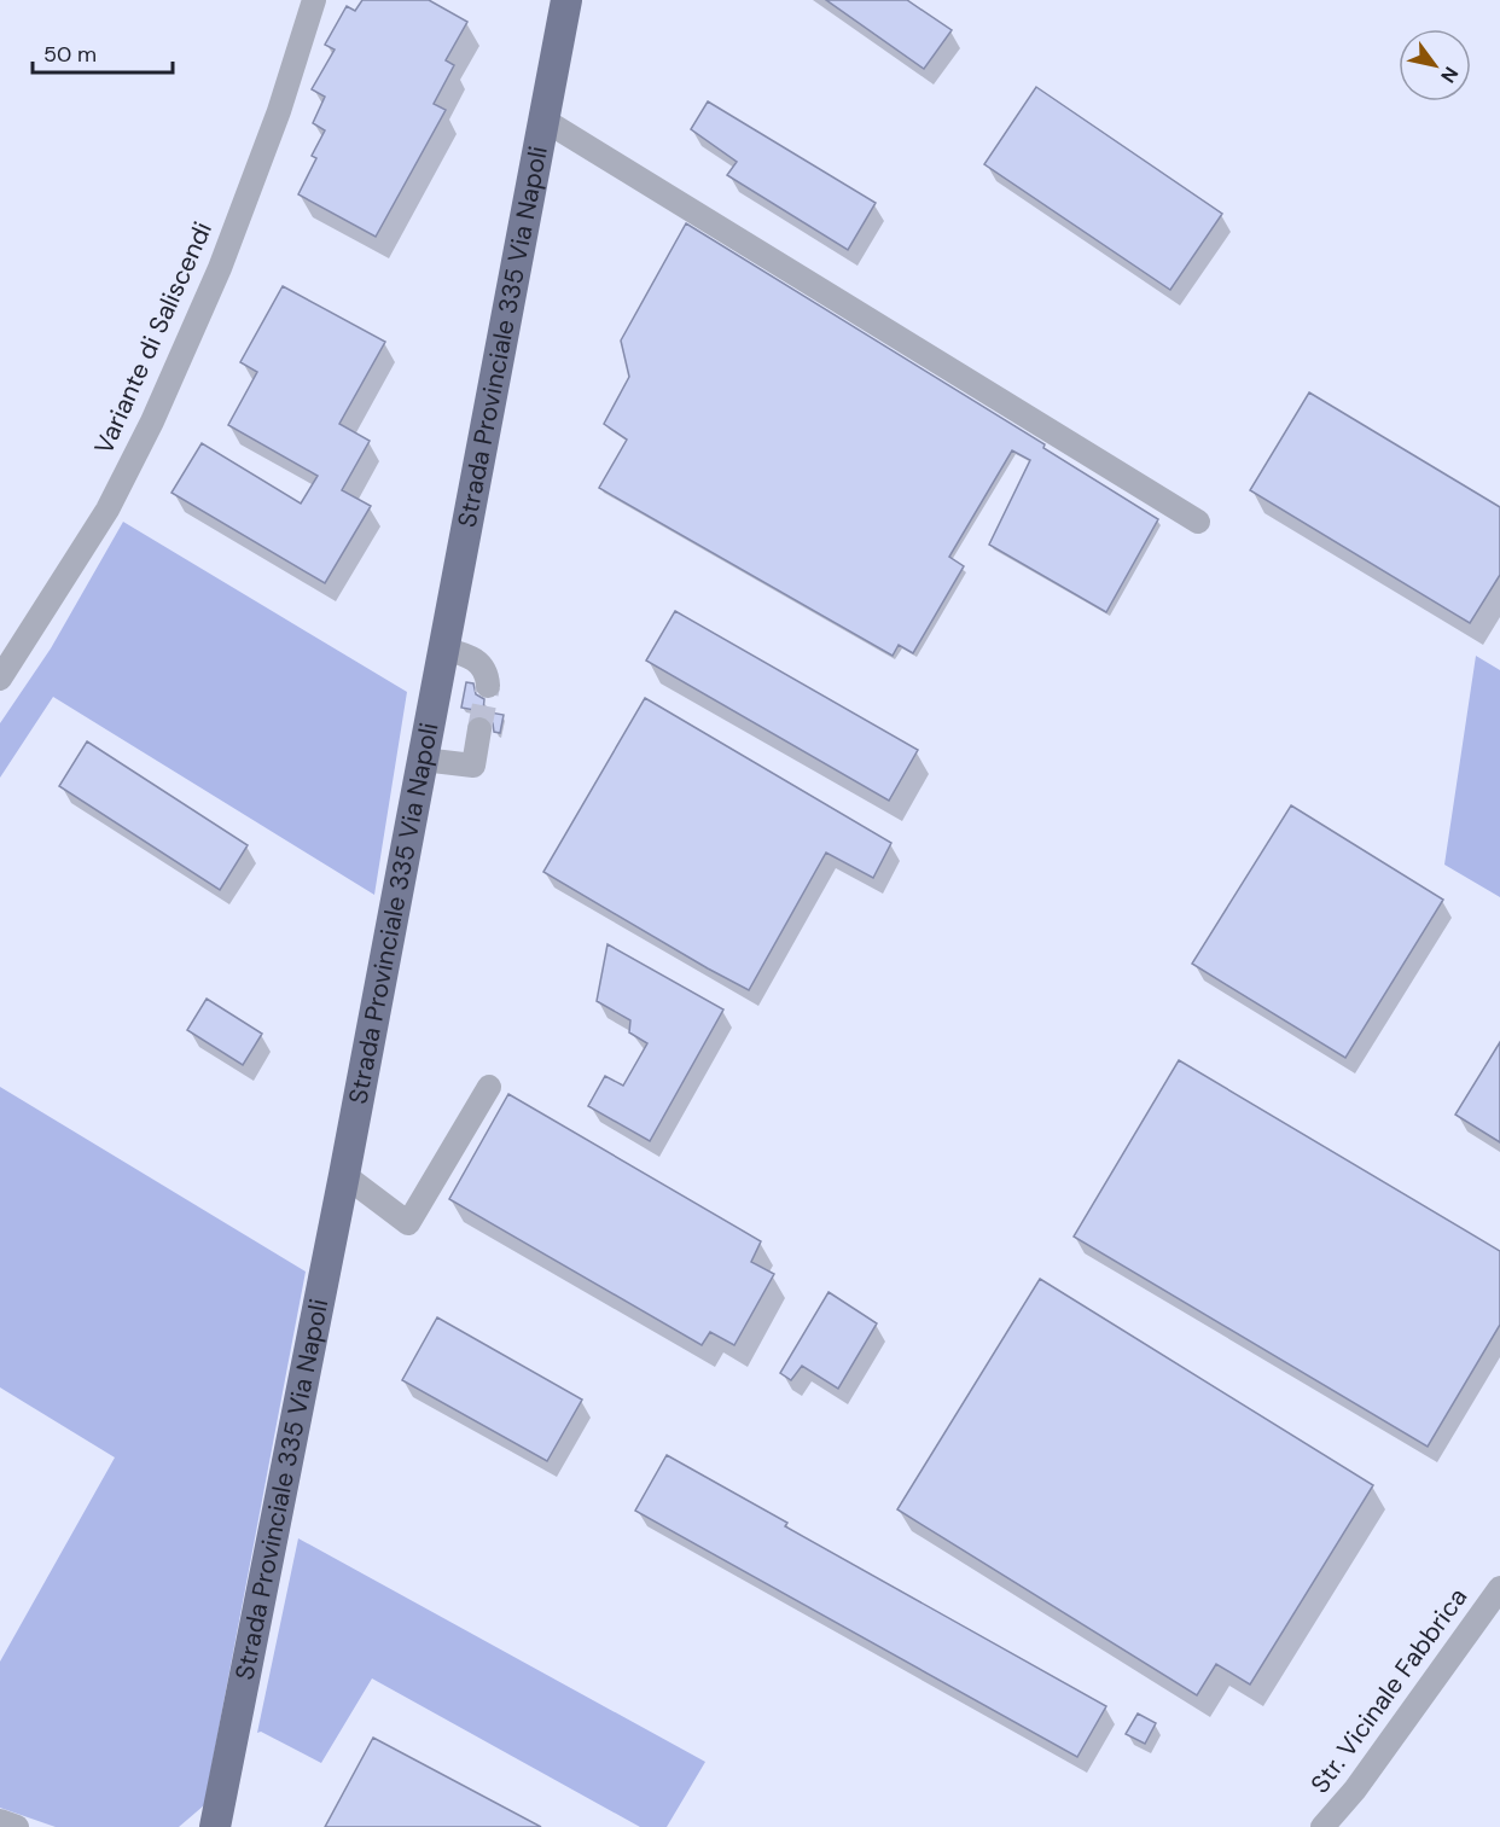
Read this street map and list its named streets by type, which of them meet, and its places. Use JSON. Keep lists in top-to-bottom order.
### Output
{
  "streets": {
    "main road": ["Strada Provinciale 335 Via Napoli"],
    "street": ["Variante di Saliscendi", "Str. Vicinale Fabbrica"]
  },
  "scale_bar": "50 m",
  "north": "bottom right"
}
